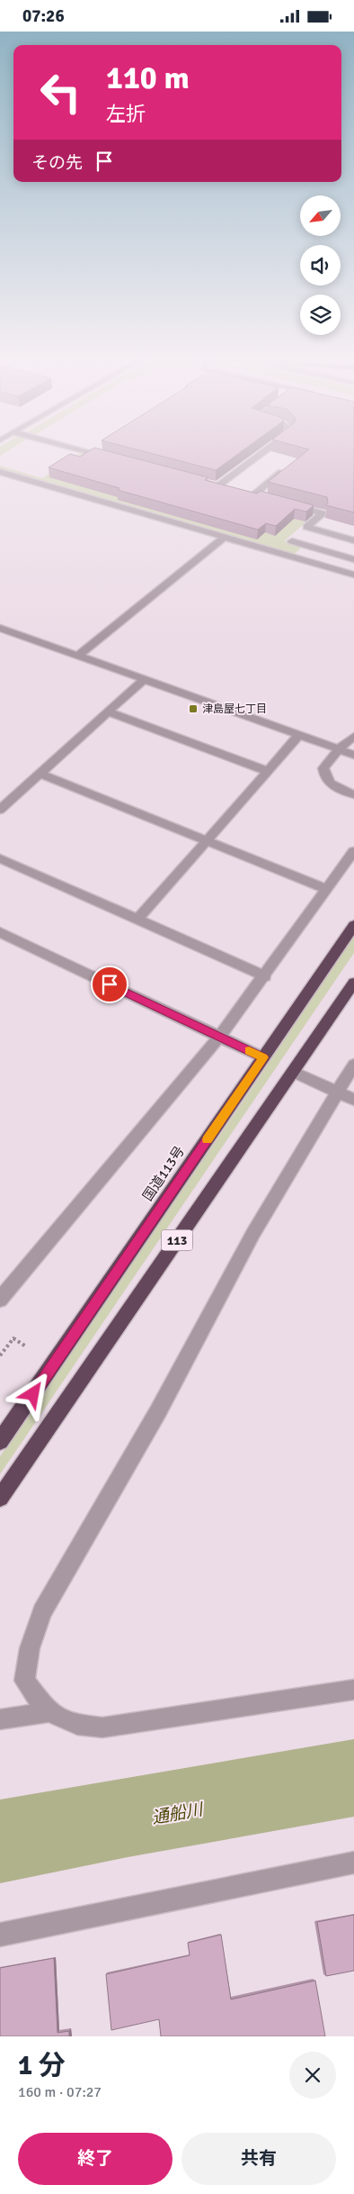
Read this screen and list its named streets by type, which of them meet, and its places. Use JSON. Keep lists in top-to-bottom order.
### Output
{
  "streets": {
    "highway": ["国道113号", "113"]
  },
  "water": ["通船川"],
  "places": {
    "transit": ["津島屋七丁目"]
  },
  "north": "bottom left",
  "page": {
    "status": "07:26",
    "turn": ["110 m", "左折"],
    "then": "その先",
    "heading": ["1 分", "160 m · 07:27"],
    "buttons": ["終了", "共有"]
  }
}
